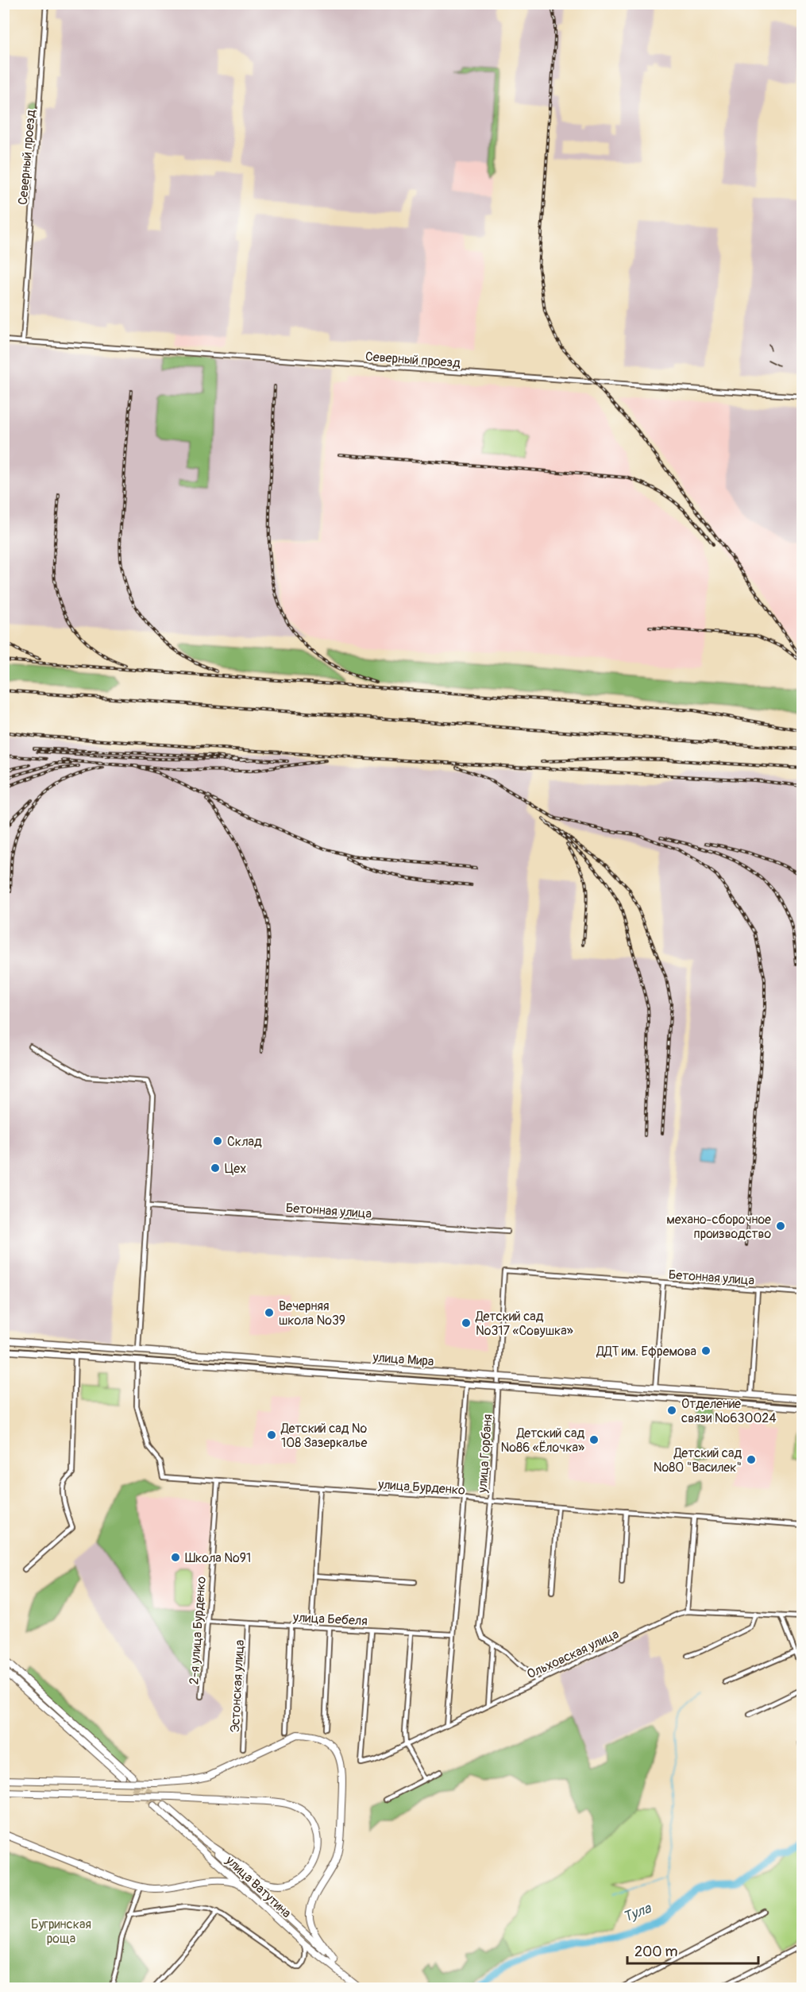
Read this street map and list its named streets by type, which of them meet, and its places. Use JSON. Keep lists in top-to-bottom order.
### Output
{
  "streets": {
    "main road": ["улица Ватутина"],
    "street": [
      "Северный проезд",
      "Бетонная улица",
      "улица Мира",
      "улица Горбаня",
      "улица Бурденко",
      "улица Бебеля",
      "2-я улица Бурденко",
      "Ольховская улица",
      "Эстонская улица"
    ]
  },
  "crossings": [
    ["Бетонная улица", "улица Горбаня"],
    ["улица Мира", "улица Горбаня"],
    ["улица Мира", "улица Бурденко"],
    ["улица Горбаня", "улица Бурденко"],
    ["улица Горбаня", "улица Бебеля"],
    ["улица Горбаня", "Ольховская улица"],
    ["улица Бурденко", "2-я улица Бурденко"],
    ["улица Бебеля", "2-я улица Бурденко"],
    ["улица Бебеля", "Ольховская улица"],
    ["улица Бебеля", "Эстонская улица"]
  ],
  "water": ["Тула"],
  "parks": ["Бугринская роща"],
  "places": [
    "Склад",
    "Цех",
    "механо-сборочное производство",
    "Вечерняя школа №39",
    "Детский сад №317 «Совушка»",
    "ДДТ им. Ефремова",
    "Отделение связи №630024",
    "Детский сад № 108 Зазеркалье",
    "Детский сад №86 «Ёлочка»",
    "Детский сад №80 \"Василек\"",
    "Школа №91"
  ],
  "scale_bar": "200 m"
}
